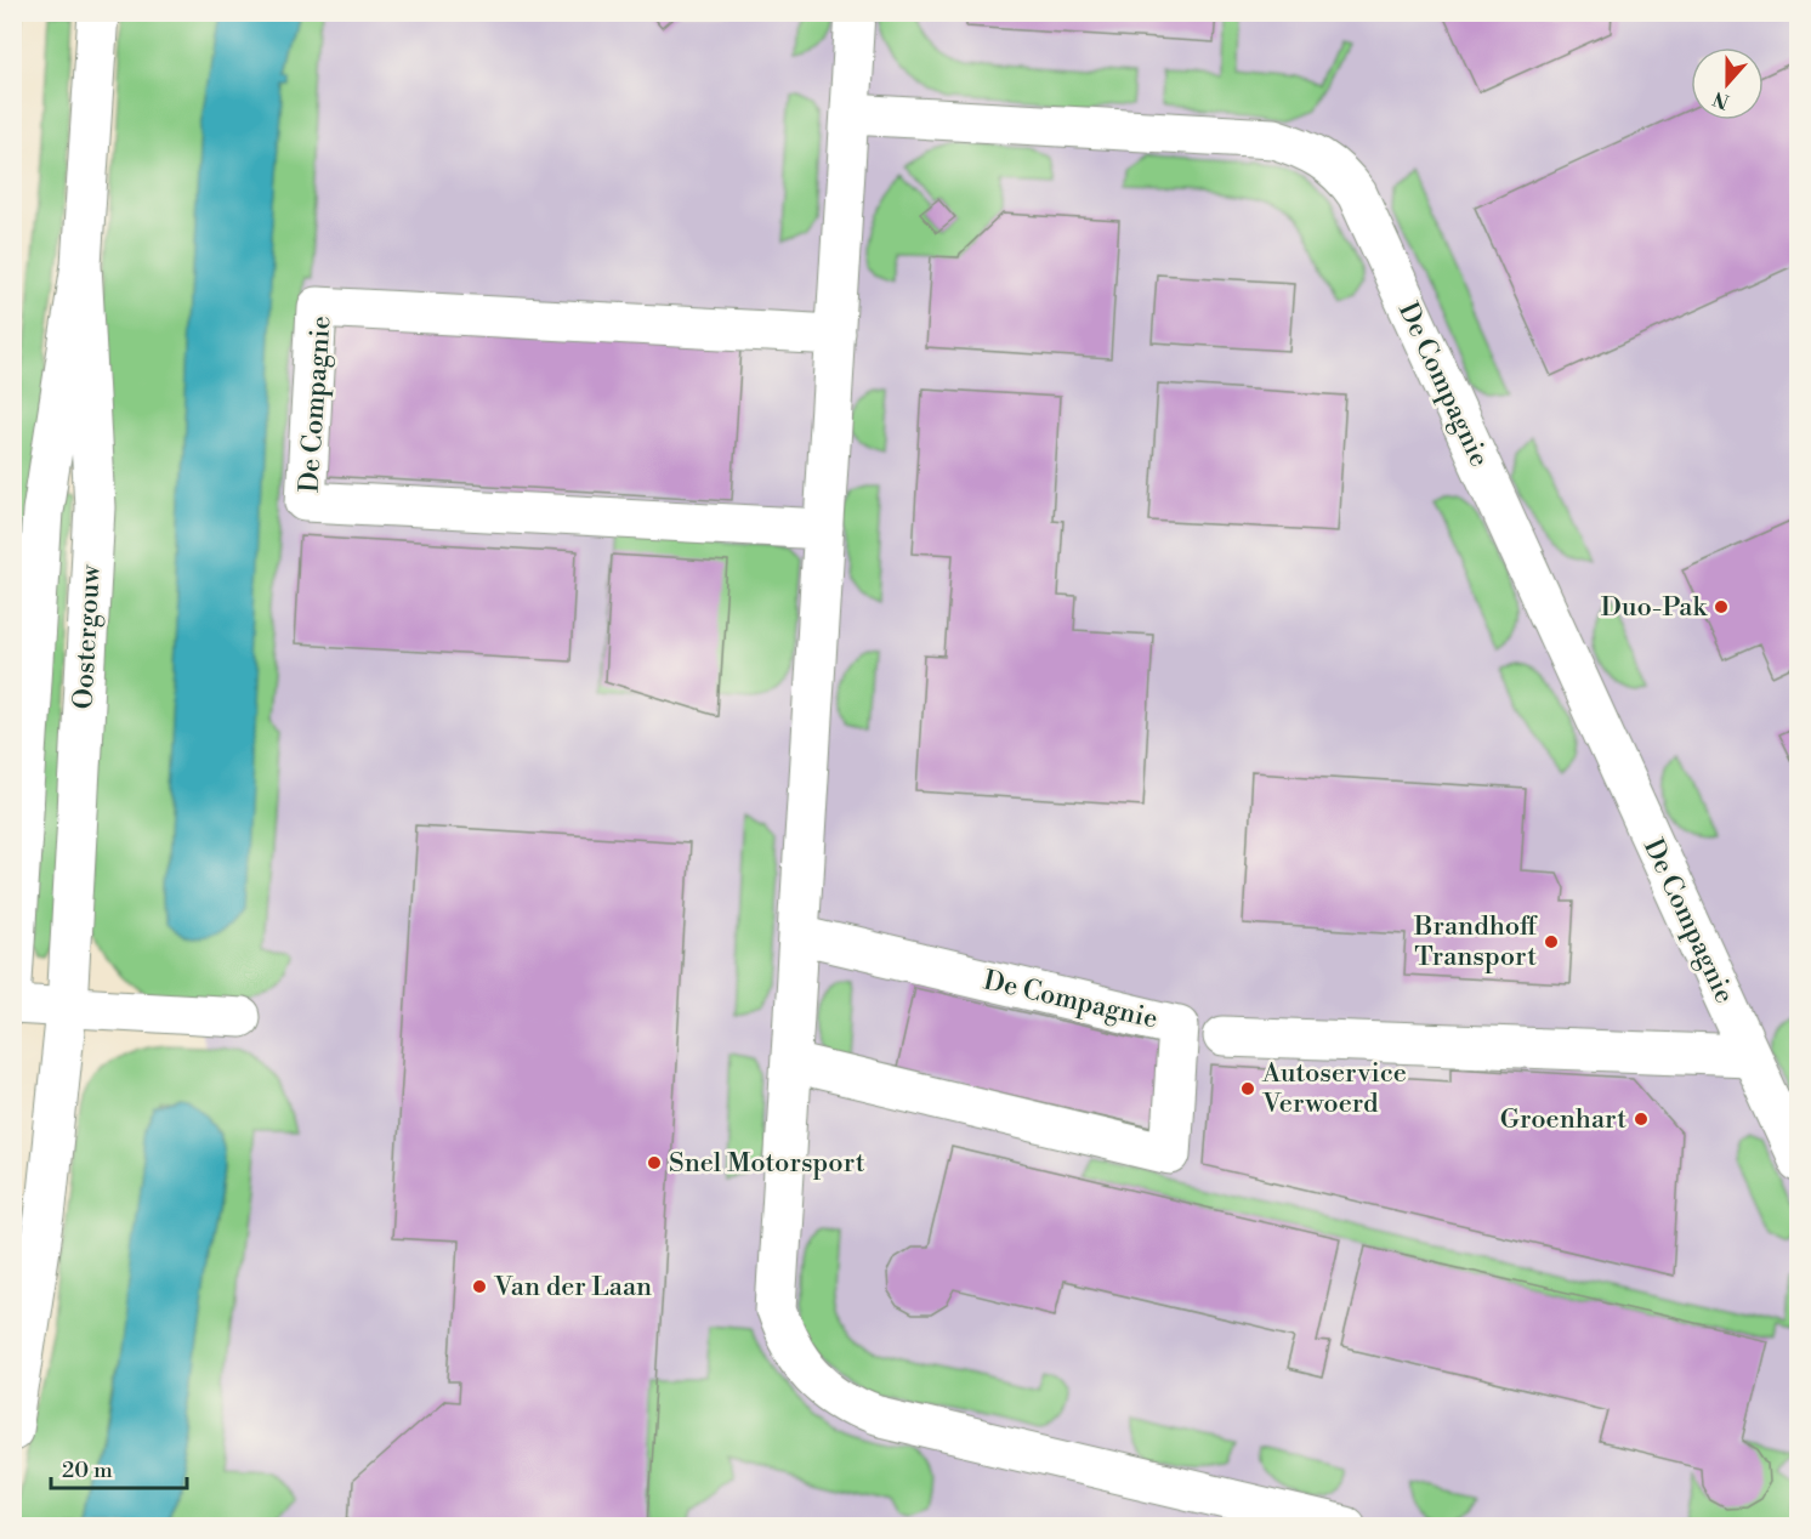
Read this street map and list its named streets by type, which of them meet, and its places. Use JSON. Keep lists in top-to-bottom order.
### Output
{
  "streets": {
    "street": ["De Compagnie", "Oostergouw"]
  },
  "places": [
    "Duo-Pak",
    "Brandhoff Transport",
    "Autoservice Verwoerd",
    "Groenhart",
    "Snel Motorsport",
    "Van der Laan"
  ],
  "scale_bar": "20 m",
  "north": "bottom"
}
